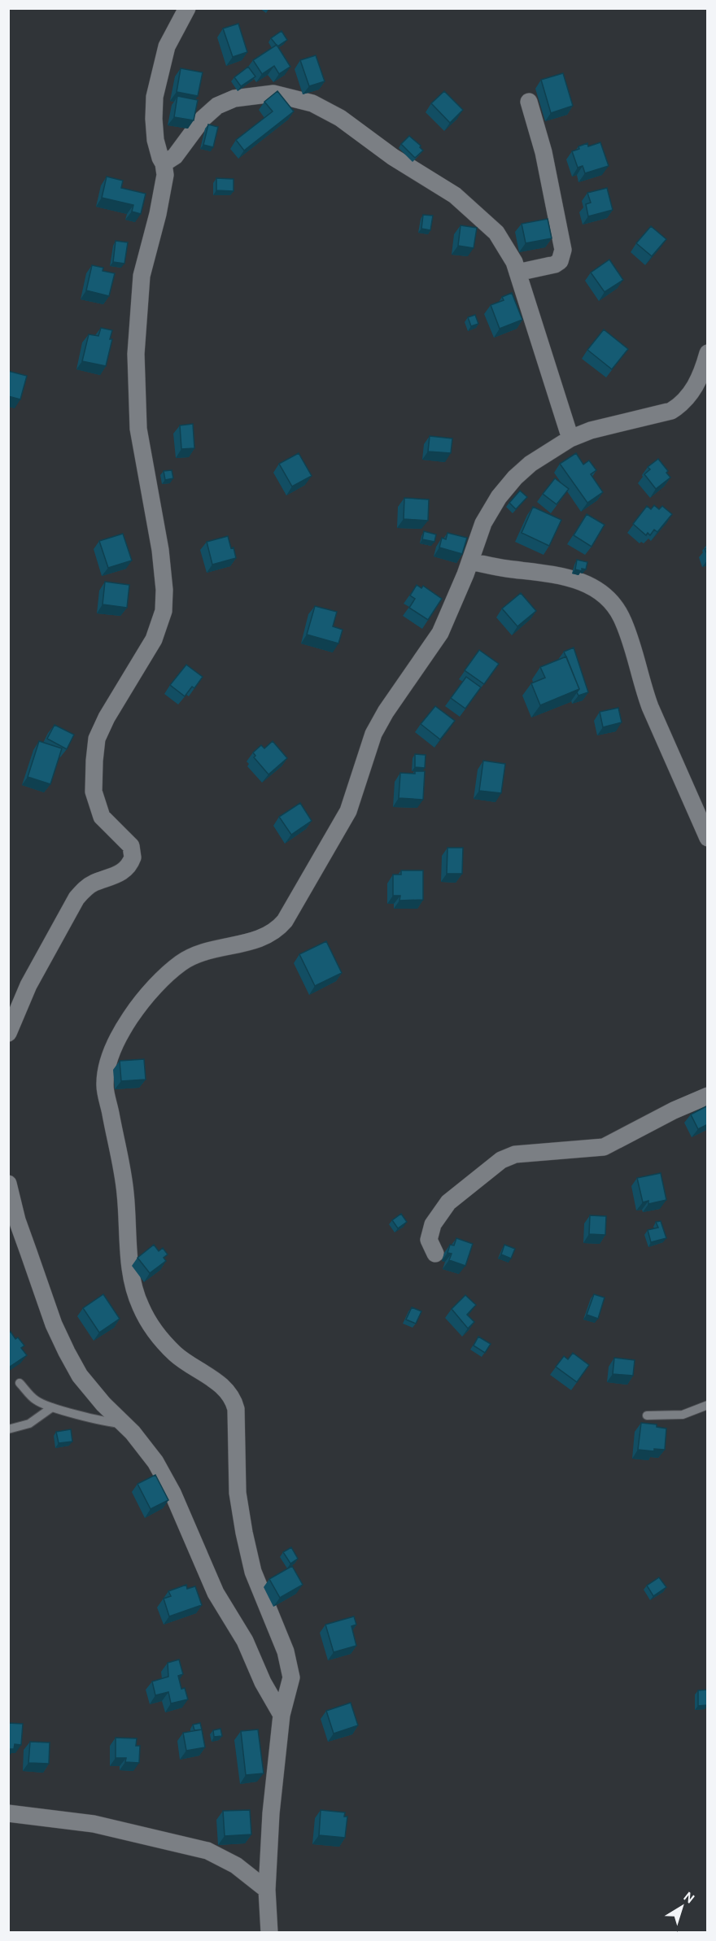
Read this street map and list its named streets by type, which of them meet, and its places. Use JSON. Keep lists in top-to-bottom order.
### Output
{
  "north": "top right"
}
